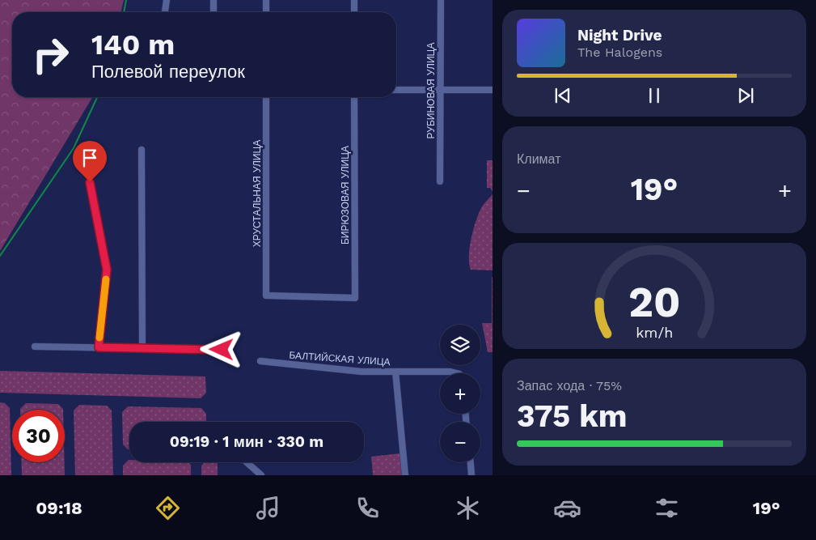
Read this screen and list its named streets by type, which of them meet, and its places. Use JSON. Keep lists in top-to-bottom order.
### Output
{
  "streets": {
    "street": [
      "РУБИНОВАЯ УЛИЦА",
      "ХРУСТАЛЬНАЯ УЛИЦА",
      "БИРЮЗОВАЯ УЛИЦА",
      "БАЛТИЙСКАЯ УЛИЦА"
    ]
  },
  "crossings": [
    ["ХРУСТАЛЬНАЯ УЛИЦА", "БИРЮЗОВАЯ УЛИЦА"]
  ],
  "page": {
    "turn": ["140 m", "Полевой переулок"],
    "song": ["Night Drive", "The Halogens"],
    "tile": [
      "Климат",
      ["Запас хода · 75%", "375 km"]
    ],
    "heat": ["−", "19°", "+"],
    "map_buttons": ["+", "−"],
    "limit": "30",
    "trip": "09:19 · 1 мин · 330 m",
    "tabs": ["09:18", "19°"],
    "gauge": ["20", "km/h"]
  }
}
